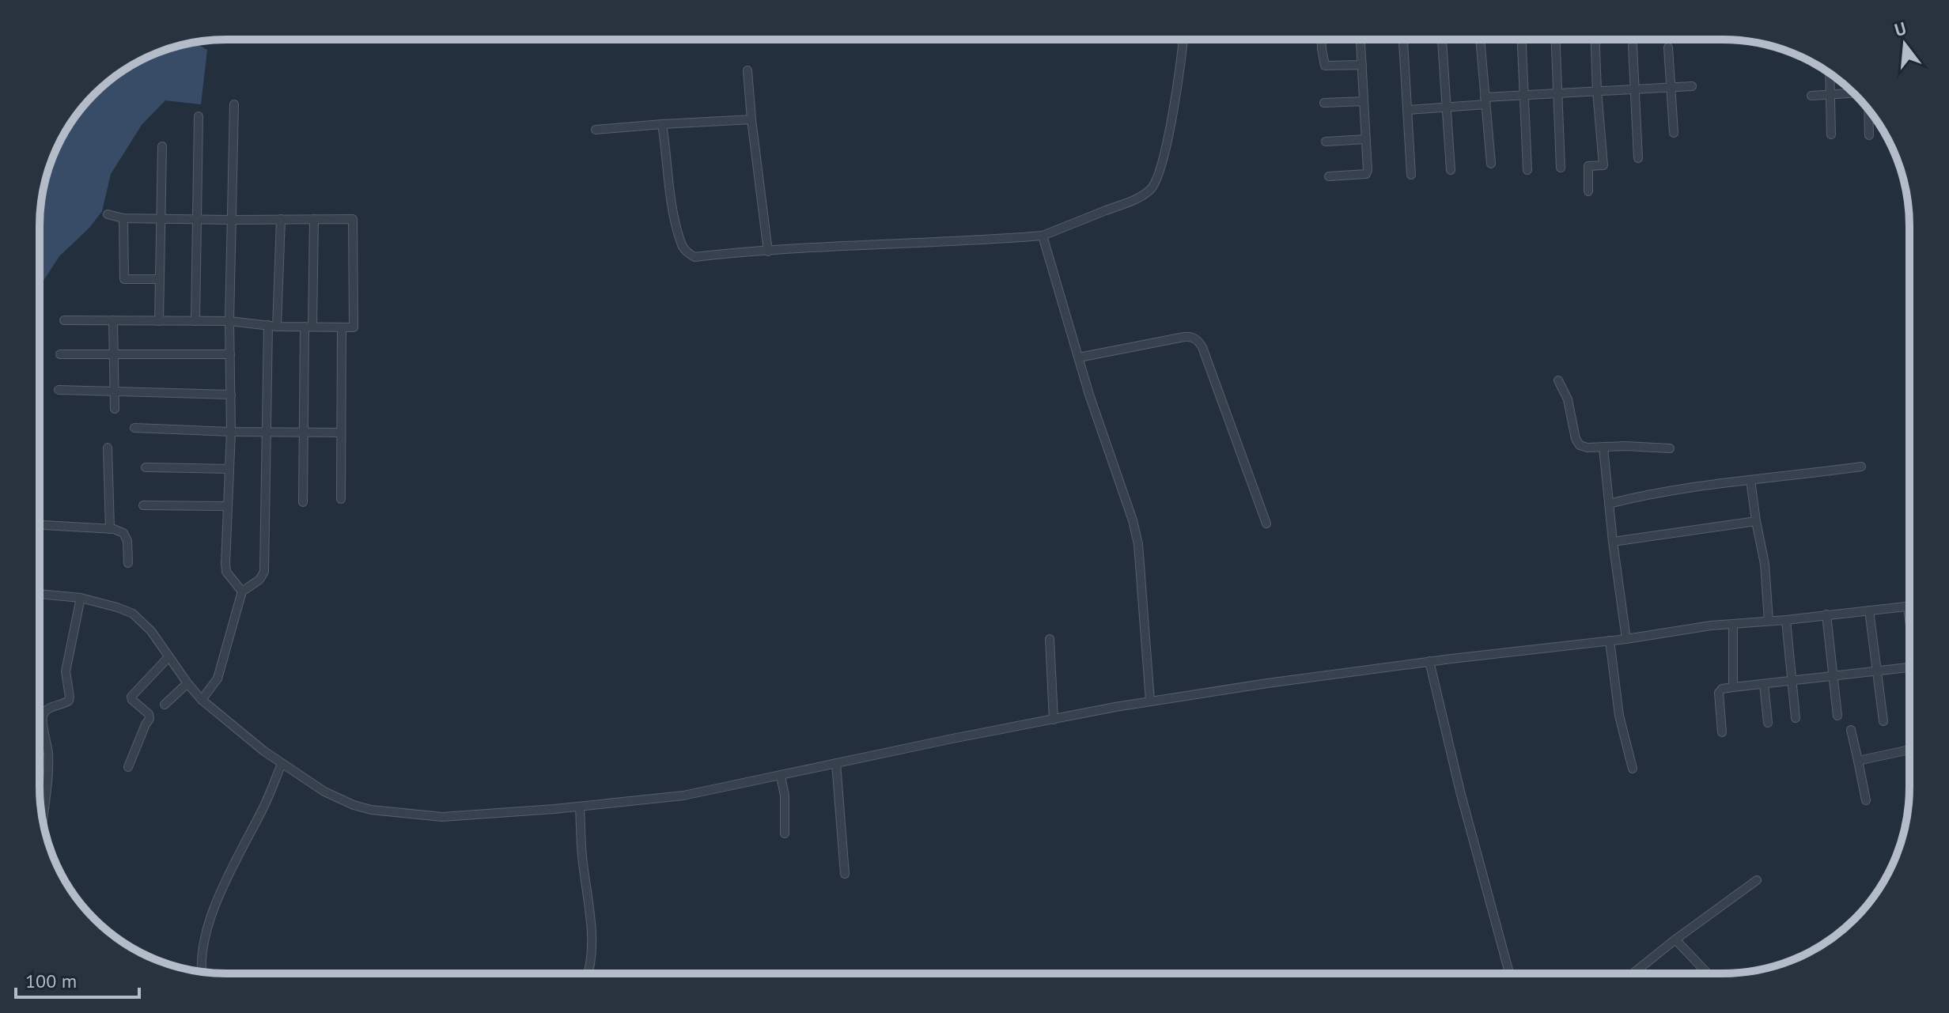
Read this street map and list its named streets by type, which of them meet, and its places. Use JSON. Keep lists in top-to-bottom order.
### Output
{
  "scale_bar": "100 m",
  "north": "top"
}
